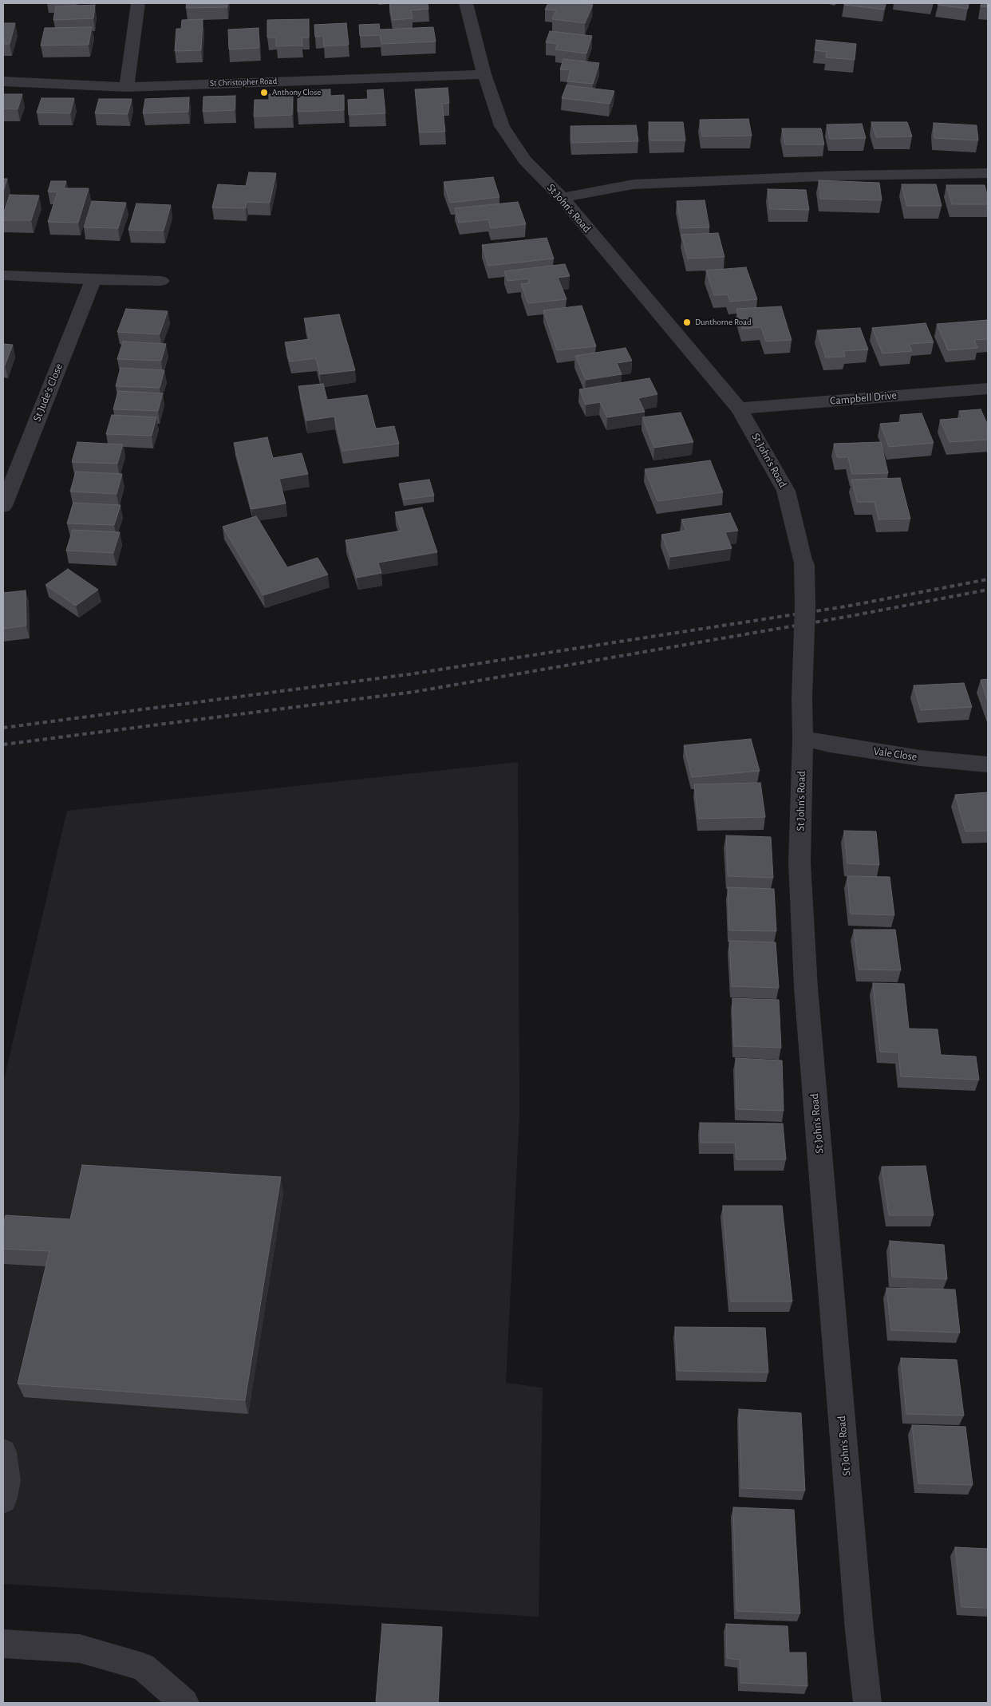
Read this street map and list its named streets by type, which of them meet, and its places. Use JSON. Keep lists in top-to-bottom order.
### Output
{
  "streets": {
    "street": [
      "St Christopher Road",
      "St John's Road",
      "St Jude's Close",
      "Campbell Drive",
      "Vale Close"
    ]
  },
  "crossings": [
    ["St Christopher Road", "St John's Road"],
    ["St John's Road", "Campbell Drive"],
    ["St John's Road", "Vale Close"]
  ],
  "places": ["Anthony Close", "Dunthorne Road"]
}
